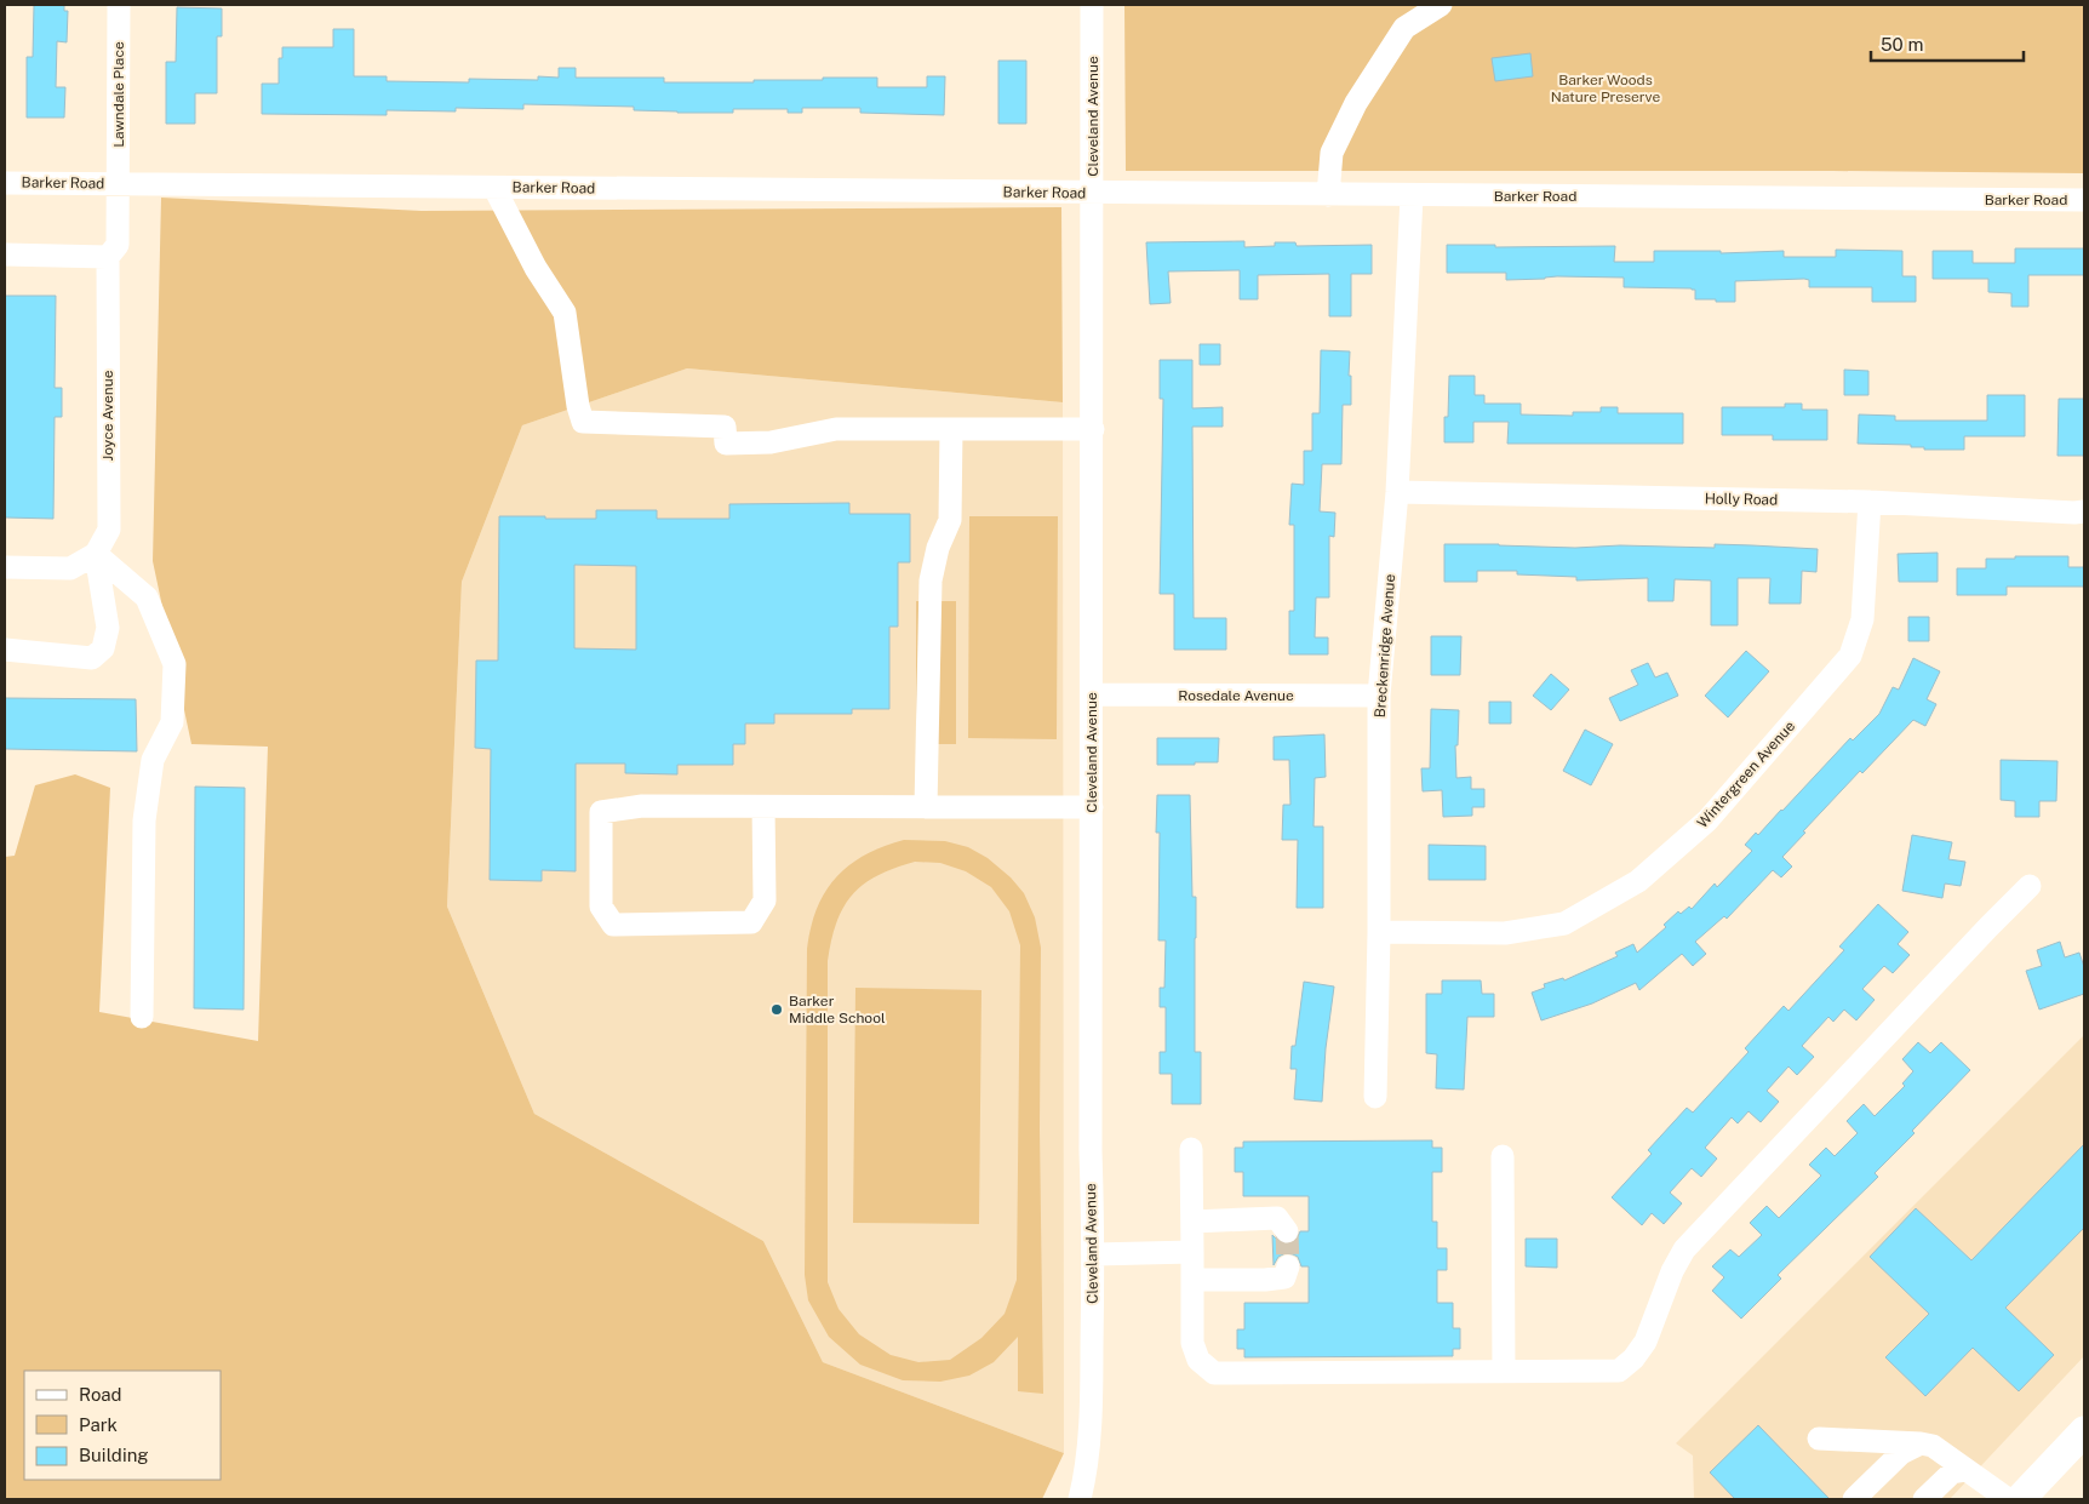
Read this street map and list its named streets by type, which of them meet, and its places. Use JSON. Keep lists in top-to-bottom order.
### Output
{
  "streets": {
    "street": [
      "Lawndale Place",
      "Cleveland Avenue",
      "Barker Road",
      "Joyce Avenue",
      "Holly Road",
      "Breckenridge Avenue",
      "Rosedale Avenue",
      "Wintergreen Avenue"
    ]
  },
  "crossings": [
    ["Lawndale Place", "Barker Road"],
    ["Lawndale Place", "Joyce Avenue"],
    ["Cleveland Avenue", "Barker Road"],
    ["Cleveland Avenue", "Rosedale Avenue"],
    ["Barker Road", "Joyce Avenue"],
    ["Barker Road", "Breckenridge Avenue"],
    ["Holly Road", "Breckenridge Avenue"],
    ["Holly Road", "Wintergreen Avenue"],
    ["Breckenridge Avenue", "Rosedale Avenue"],
    ["Breckenridge Avenue", "Wintergreen Avenue"]
  ],
  "parks": ["Barker Woods Nature Preserve"],
  "places": ["Barker Middle School"],
  "legend": ["Road", "Park", "Building"],
  "scale_bar": "50 m"
}
